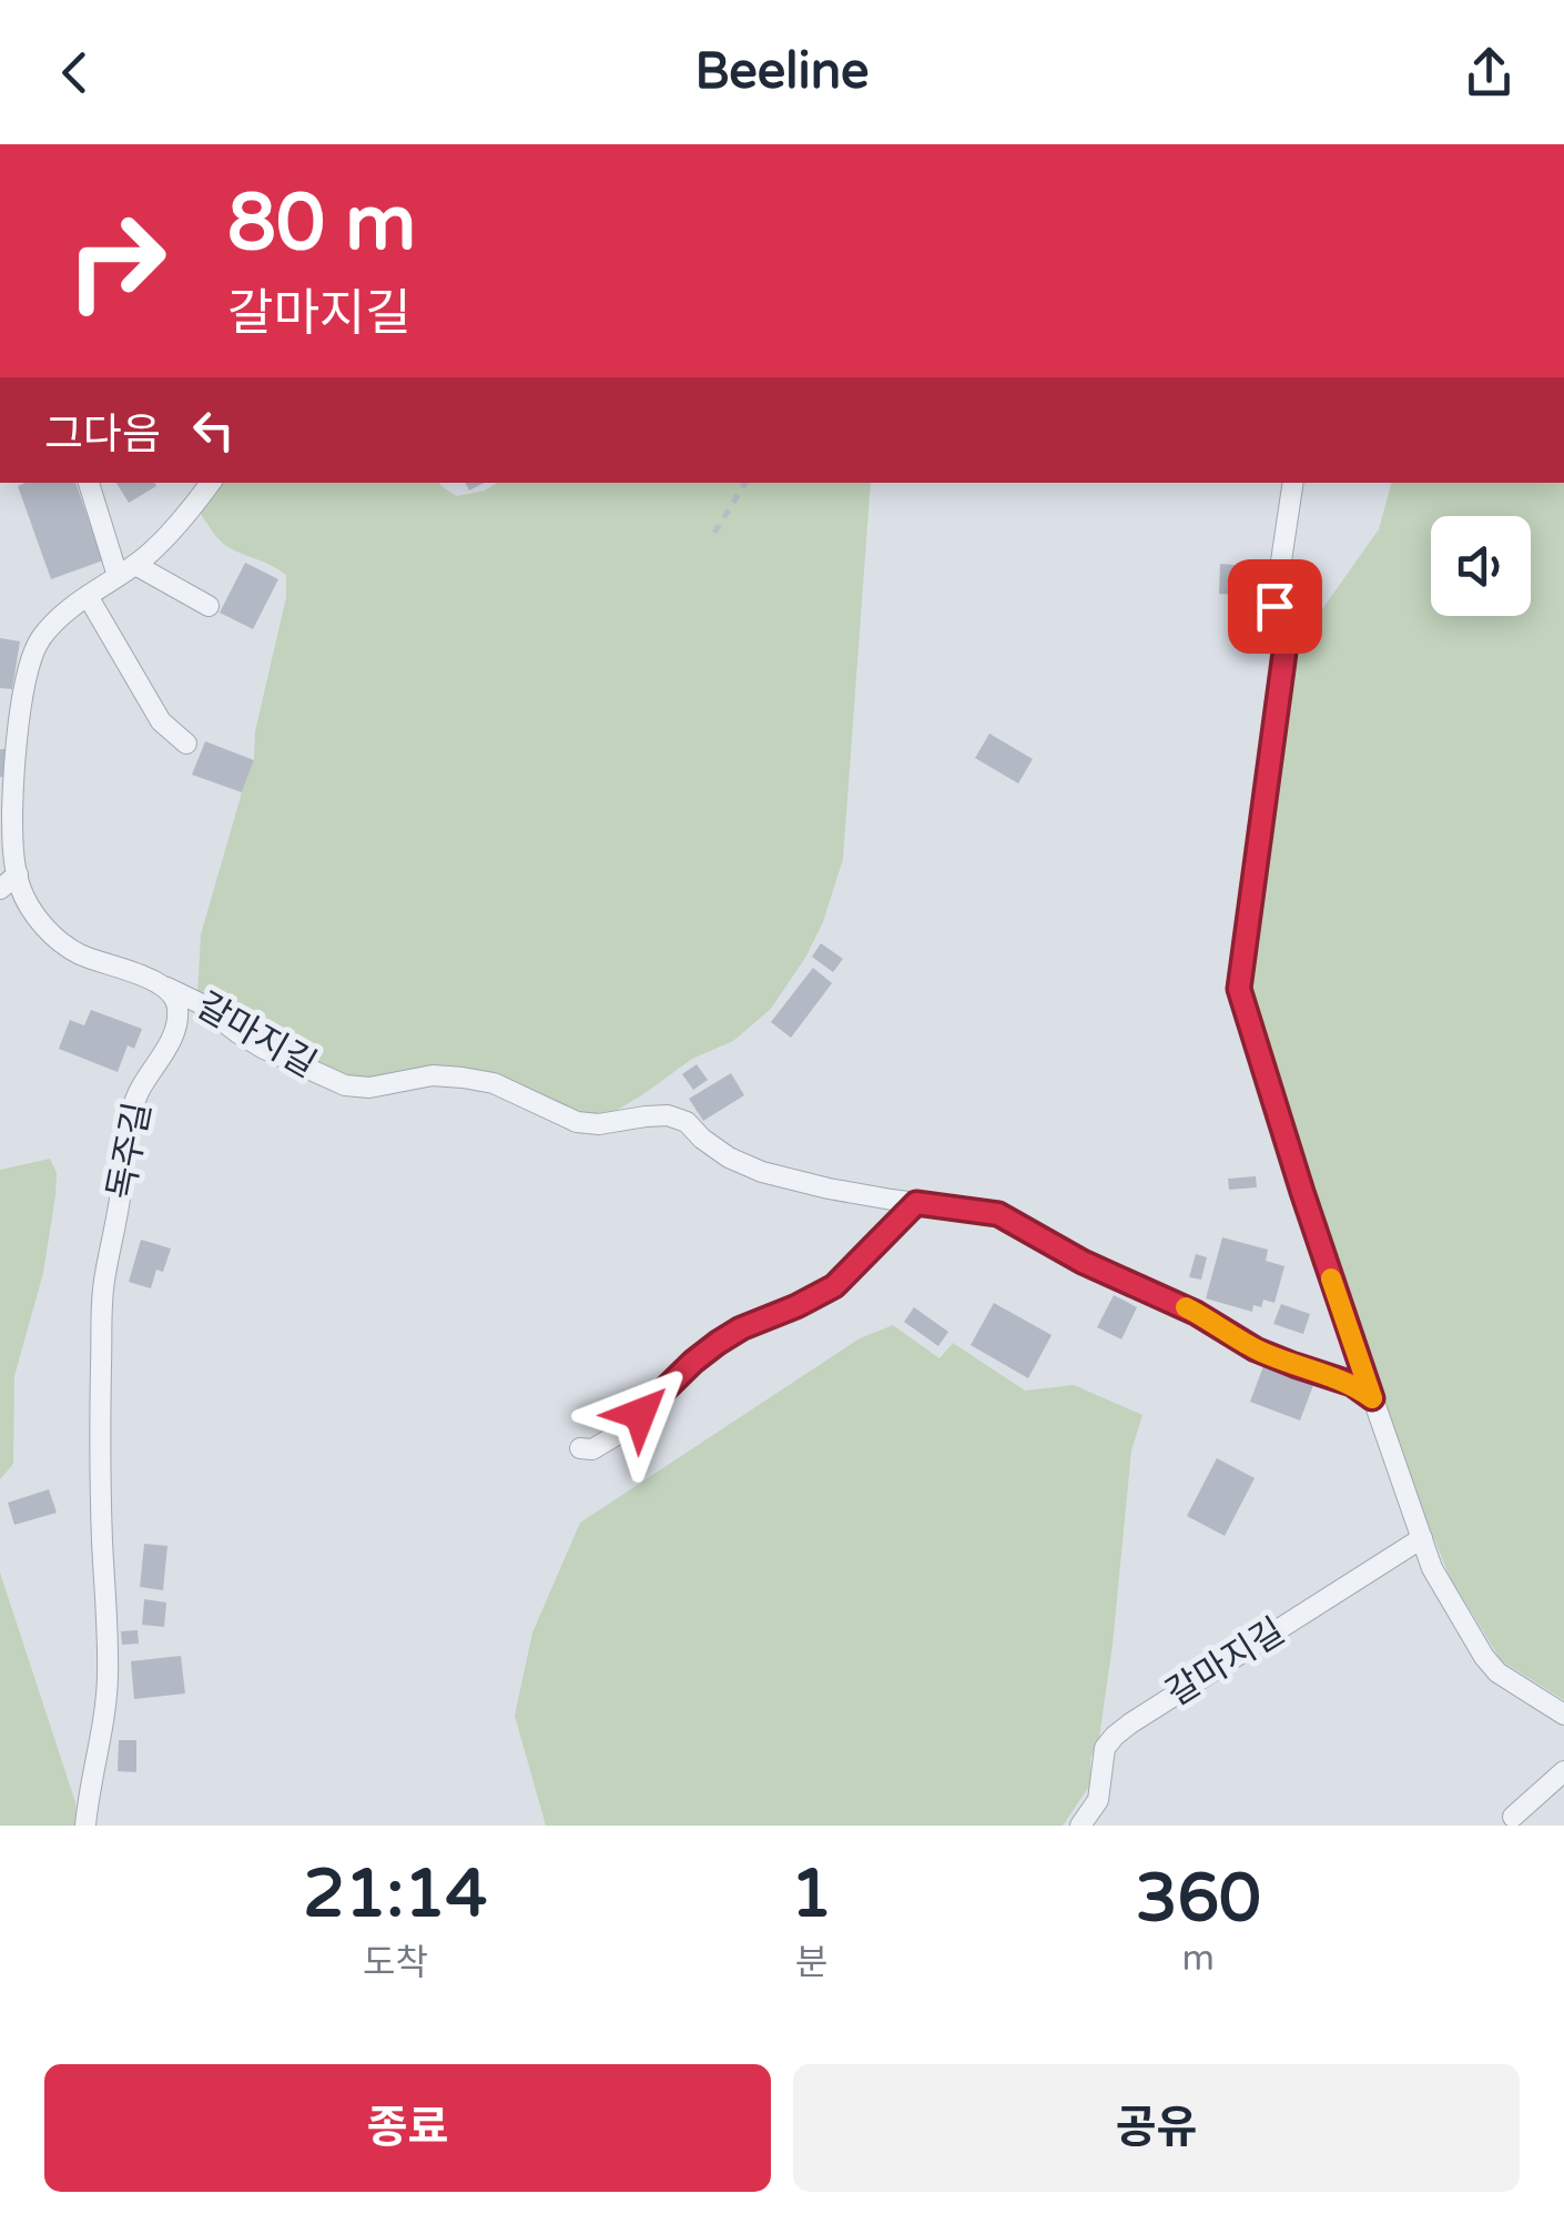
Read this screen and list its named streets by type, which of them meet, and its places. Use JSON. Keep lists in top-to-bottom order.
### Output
{
  "streets": {
    "lane": ["갈마지길", "독주길"]
  },
  "crossings": [
    ["갈마지길", "독주길"]
  ],
  "page": {
    "header": "Beeline",
    "turn": ["80 m", "갈마지길"],
    "then": "그다음",
    "eta": [
      "21:14",
      "도착",
      "1",
      "분",
      "360",
      "m"
    ],
    "buttons": ["종료", "공유"]
  }
}
